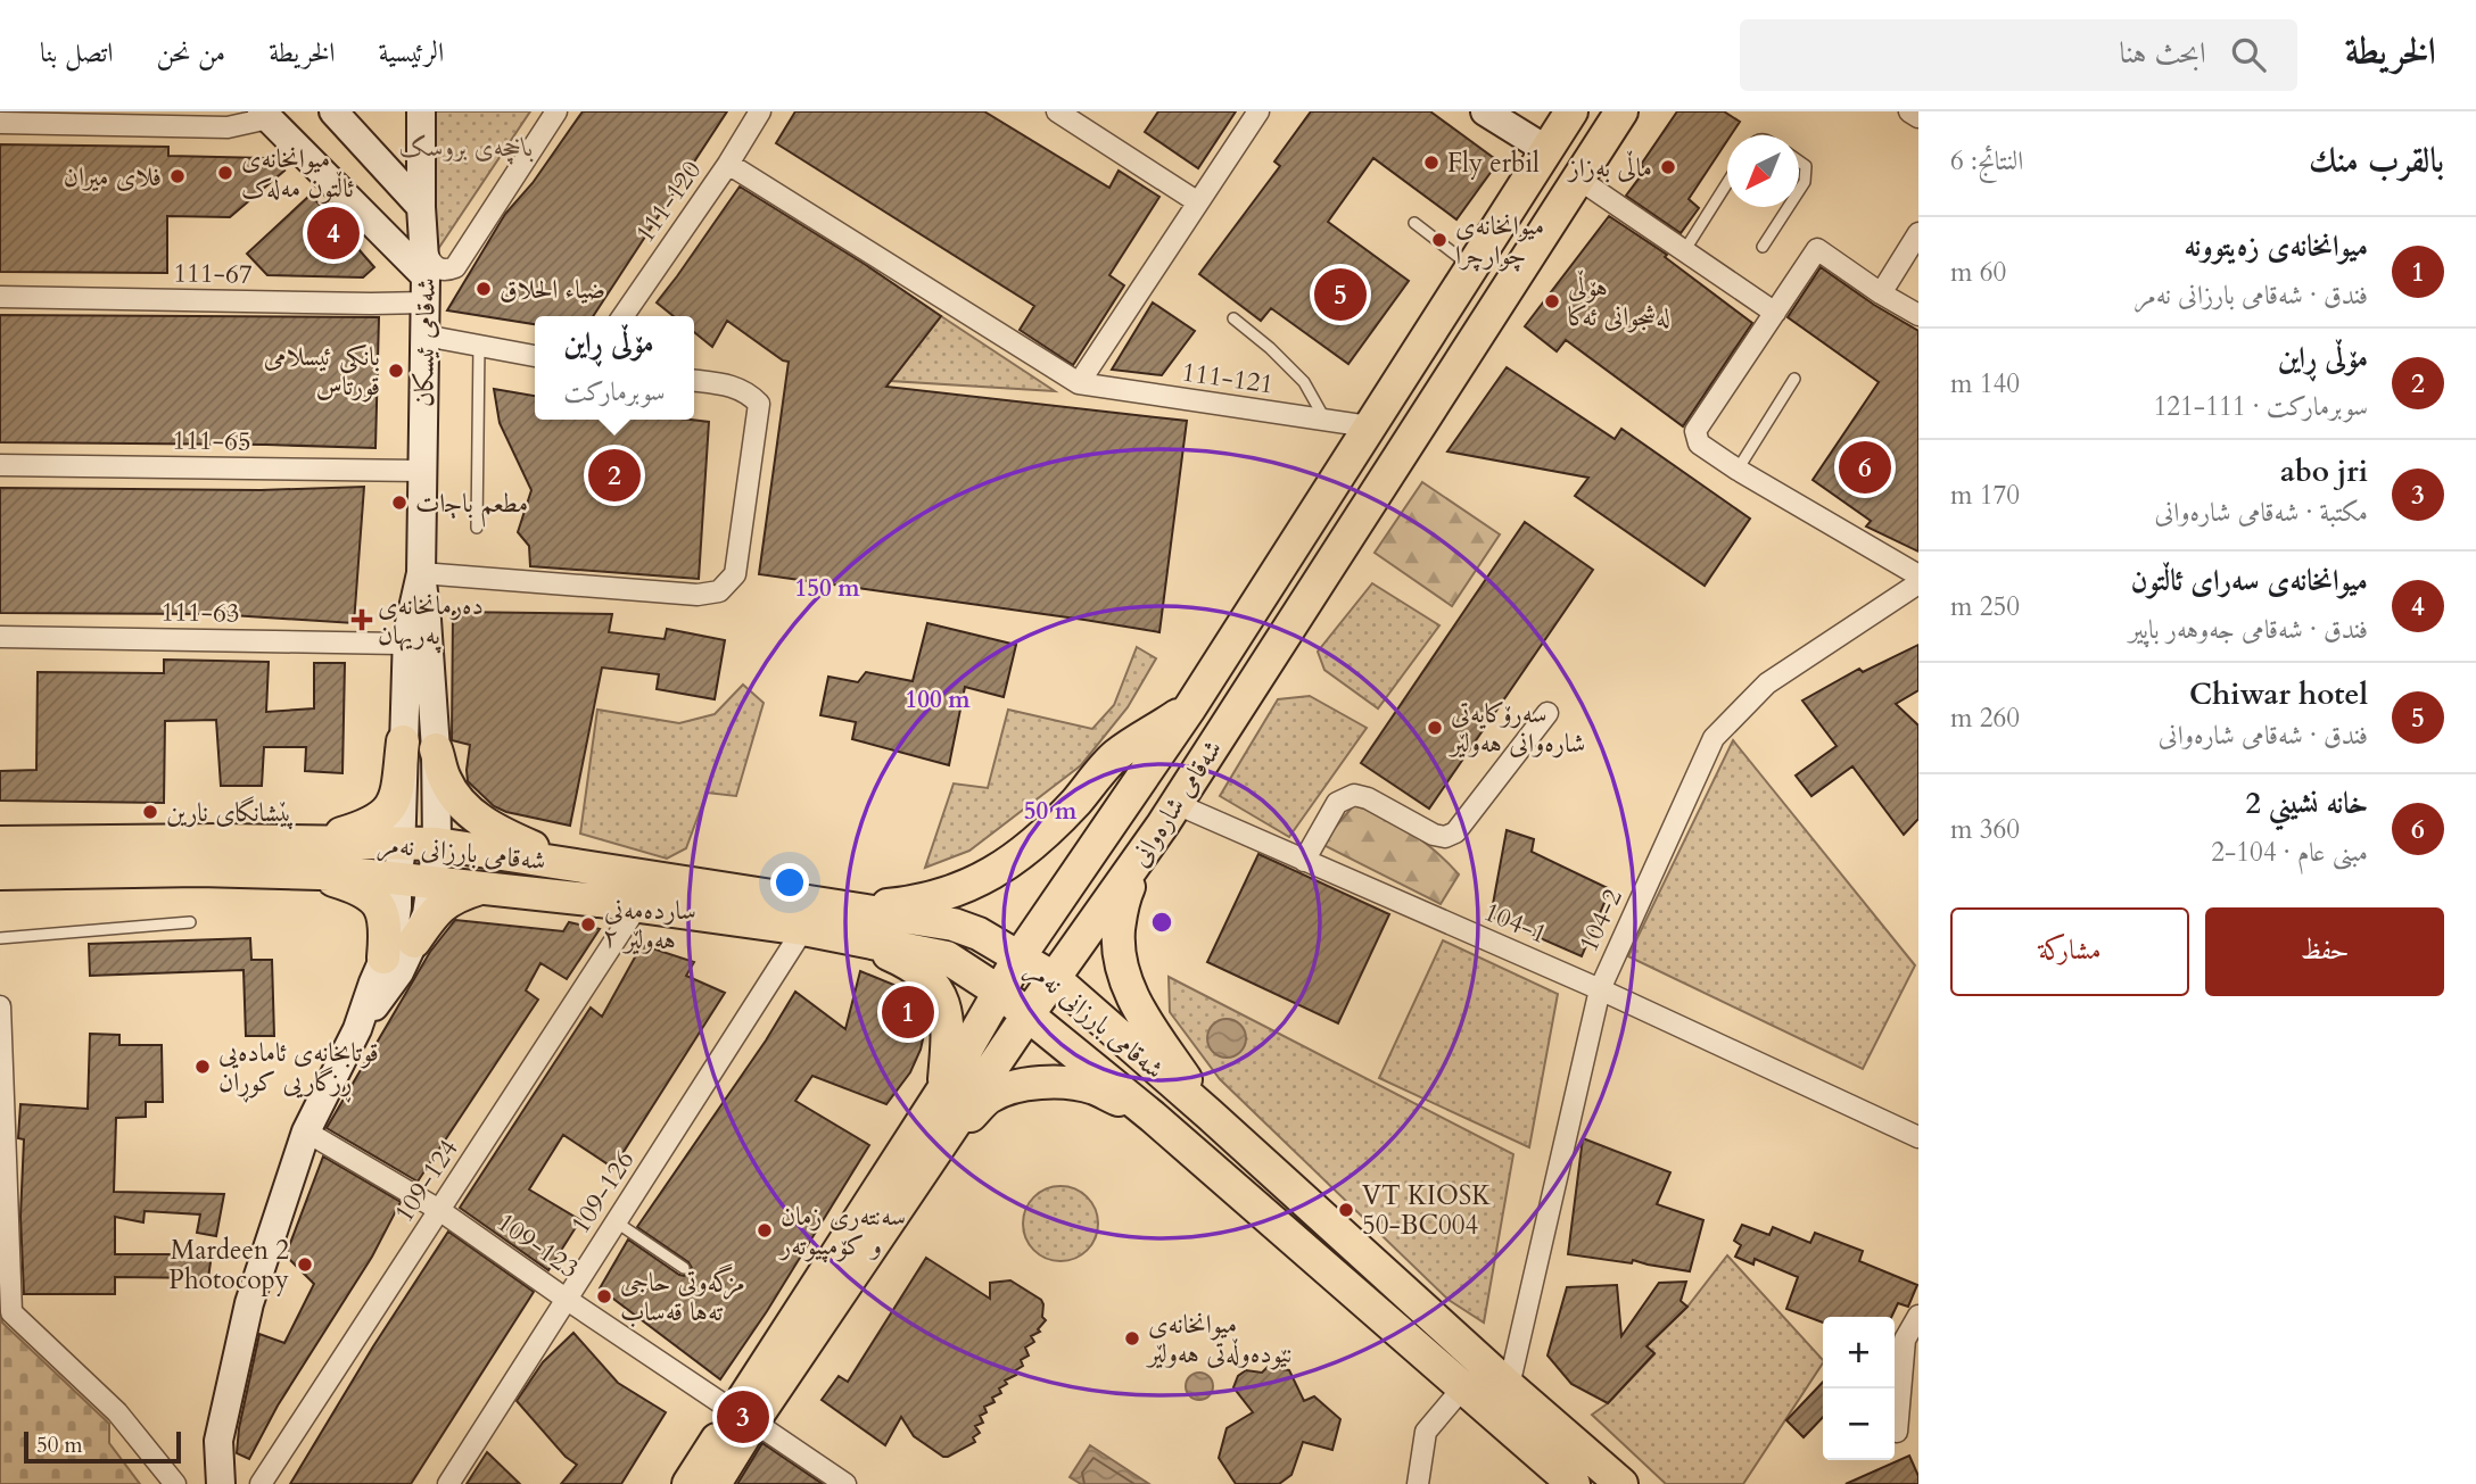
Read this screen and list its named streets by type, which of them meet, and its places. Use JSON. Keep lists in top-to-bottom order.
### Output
{
  "streets": {
    "main road": ["شەقامی ئیسکان", "شەقامی شارەوانی", "شەقامی بارزانی نەمر"],
    "street": [
      "111-120",
      "111-67",
      "111-121",
      "111-65",
      "111-63",
      "104-2",
      "104-1",
      "109-124",
      "109-126",
      "109-123"
    ]
  },
  "crossings": [
    ["111-67", "شەقامی ئیسکان"],
    ["شەقامی ئیسکان", "111-65"],
    ["شەقامی ئیسکان", "شەقامی بارزانی نەمر"],
    ["111-121", "شەقامی شارەوانی"],
    ["شەقامی شارەوانی", "شەقامی بارزانی نەمر"],
    ["شەقامی شارەوانی", "104-1"],
    ["شەقامی شارەوانی", "109-123"],
    ["شەقامی بارزانی نەمر", "104-2"],
    ["شەقامی بارزانی نەمر", "109-124"],
    ["شەقامی بارزانی نەمر", "109-126"],
    ["104-2", "104-1"],
    ["109-124", "109-123"],
    ["109-126", "109-123"]
  ],
  "parks": ["باخچەی بروسک"],
  "places": {
    "other": [
      "Fly erbil",
      "ماڵی بەزاز",
      "میوانخانەی ئاڵتون مەلەک",
      "فلای میران",
      "میوانخانەی چوارچرا",
      "ضياء الحلاق",
      "هۆڵی لەشجوانی ئەکا",
      "بانکی ئیسلامی قورتاس",
      "مطعم باﭴات",
      "سەرۆکایەتی شارەوانی هەولێر",
      "پێشانگای نارین",
      "ساردەمەنی هەولێر ٢",
      "قوتابخانەی ئامادەیی ڕزگاریی کوڕان",
      "VT KIOSK 50-BC004",
      "سەنتەری زمان و کۆمپیوتەر",
      "Mardeen 2 Photocopy",
      "مزگەوتی حاجی تەها قەساب",
      "میوانخانەی نێودەوڵەتی هەولێر"
    ],
    "health": ["دەرمانخانەی پەریهان"]
  },
  "scale_bar": "50 m",
  "north": "bottom left",
  "page": {
    "header": "الخريطة",
    "search": "ابحث هنا",
    "nav": [
      "الرئيسية",
      "الخريطة",
      "من نحن",
      "اتصل بنا"
    ],
    "heading": ["بالقرب منك", "النتائج: 6"],
    "pins": [
      "4",
      "5",
      "6",
      "2",
      "1",
      "3"
    ],
    "list": [
      {
        "mark": "1",
        "name": "میوانخانەی زەیتوونە",
        "note": "فندق · شەقامی بارزانی نەمر",
        "value": "60 m"
      },
      {
        "mark": "2",
        "name": "مۆڵی ڕاین",
        "note": "سوبرماركت · 111-121",
        "value": "140 m"
      },
      {
        "mark": "3",
        "name": "abo jri",
        "note": "مكتبة · شەقامی شارەوانی",
        "value": "170 m"
      },
      {
        "mark": "4",
        "name": "میوانخانەی سەرای ئاڵتون",
        "note": "فندق · شەقامی جەوهەر باپیر",
        "value": "250 m"
      },
      {
        "mark": "5",
        "name": "Chiwar hotel",
        "note": "فندق · شەقامی شارەوانی",
        "value": "260 m"
      },
      {
        "mark": "6",
        "name": "خانه نشيني 2",
        "note": "مبنى عام · 104-2",
        "value": "360 m"
      }
    ],
    "popup": ["مۆڵی ڕاین", "سوبرماركت"],
    "buttons": ["حفظ", "مشاركة"],
    "map_buttons": ["+", "−"],
    "scale": "50 m"
  },
  "rings": ["150 m", "100 m", "50 m"]
}
